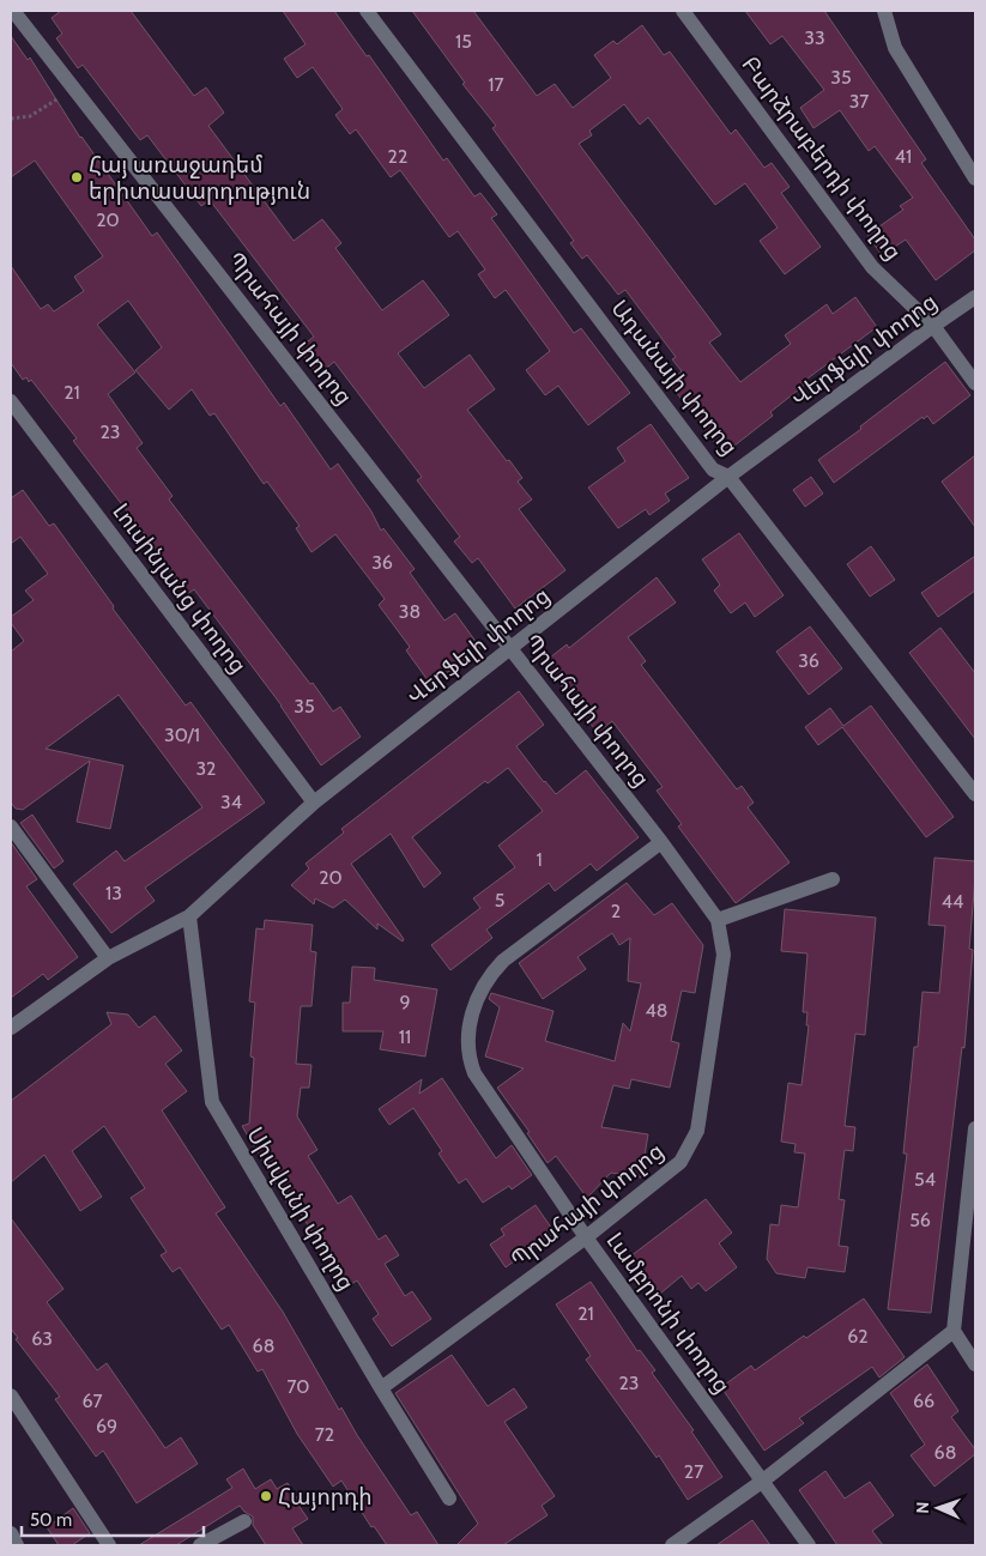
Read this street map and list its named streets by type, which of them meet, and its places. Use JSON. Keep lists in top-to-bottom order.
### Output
{
  "streets": {
    "street": [
      "Բարձրաբերդի փողոց",
      "Պրահայի փողոց",
      "Վերֆելի փողոց",
      "Ադանայի փողոց",
      "Լուսինյանց փողոց",
      "Սիսվանի փողոց",
      "Լամբրոնի փողոց"
    ]
  },
  "crossings": [
    ["Բարձրաբերդի փողոց", "Վերֆելի փողոց"],
    ["Պրահայի փողոց", "Վերֆելի փողոց"],
    ["Պրահայի փողոց", "Սիսվանի փողոց"],
    ["Պրահայի փողոց", "Լամբրոնի փողոց"],
    ["Վերֆելի փողոց", "Ադանայի փողոց"],
    ["Վերֆելի փողոց", "Լուսինյանց փողոց"],
    ["Վերֆելի փողոց", "Սիսվանի փողոց"]
  ],
  "places": ["Հայ առաջադեմ երիտասարդություն", "Հայորդի"],
  "house_numbers": [
    "33",
    "15",
    "35",
    "17",
    "37",
    "22",
    "41",
    "20",
    "21",
    "23",
    "36",
    "38",
    "36",
    "35",
    "30/1",
    "32",
    "34",
    "1",
    "20",
    "13",
    "5",
    "44",
    "2",
    "9",
    "48",
    "11",
    "54",
    "56",
    "21",
    "62",
    "63",
    "68",
    "23",
    "70",
    "67",
    "66",
    "69",
    "72",
    "68",
    "27"
  ],
  "scale_bar": "50 m",
  "north": "left"
}
